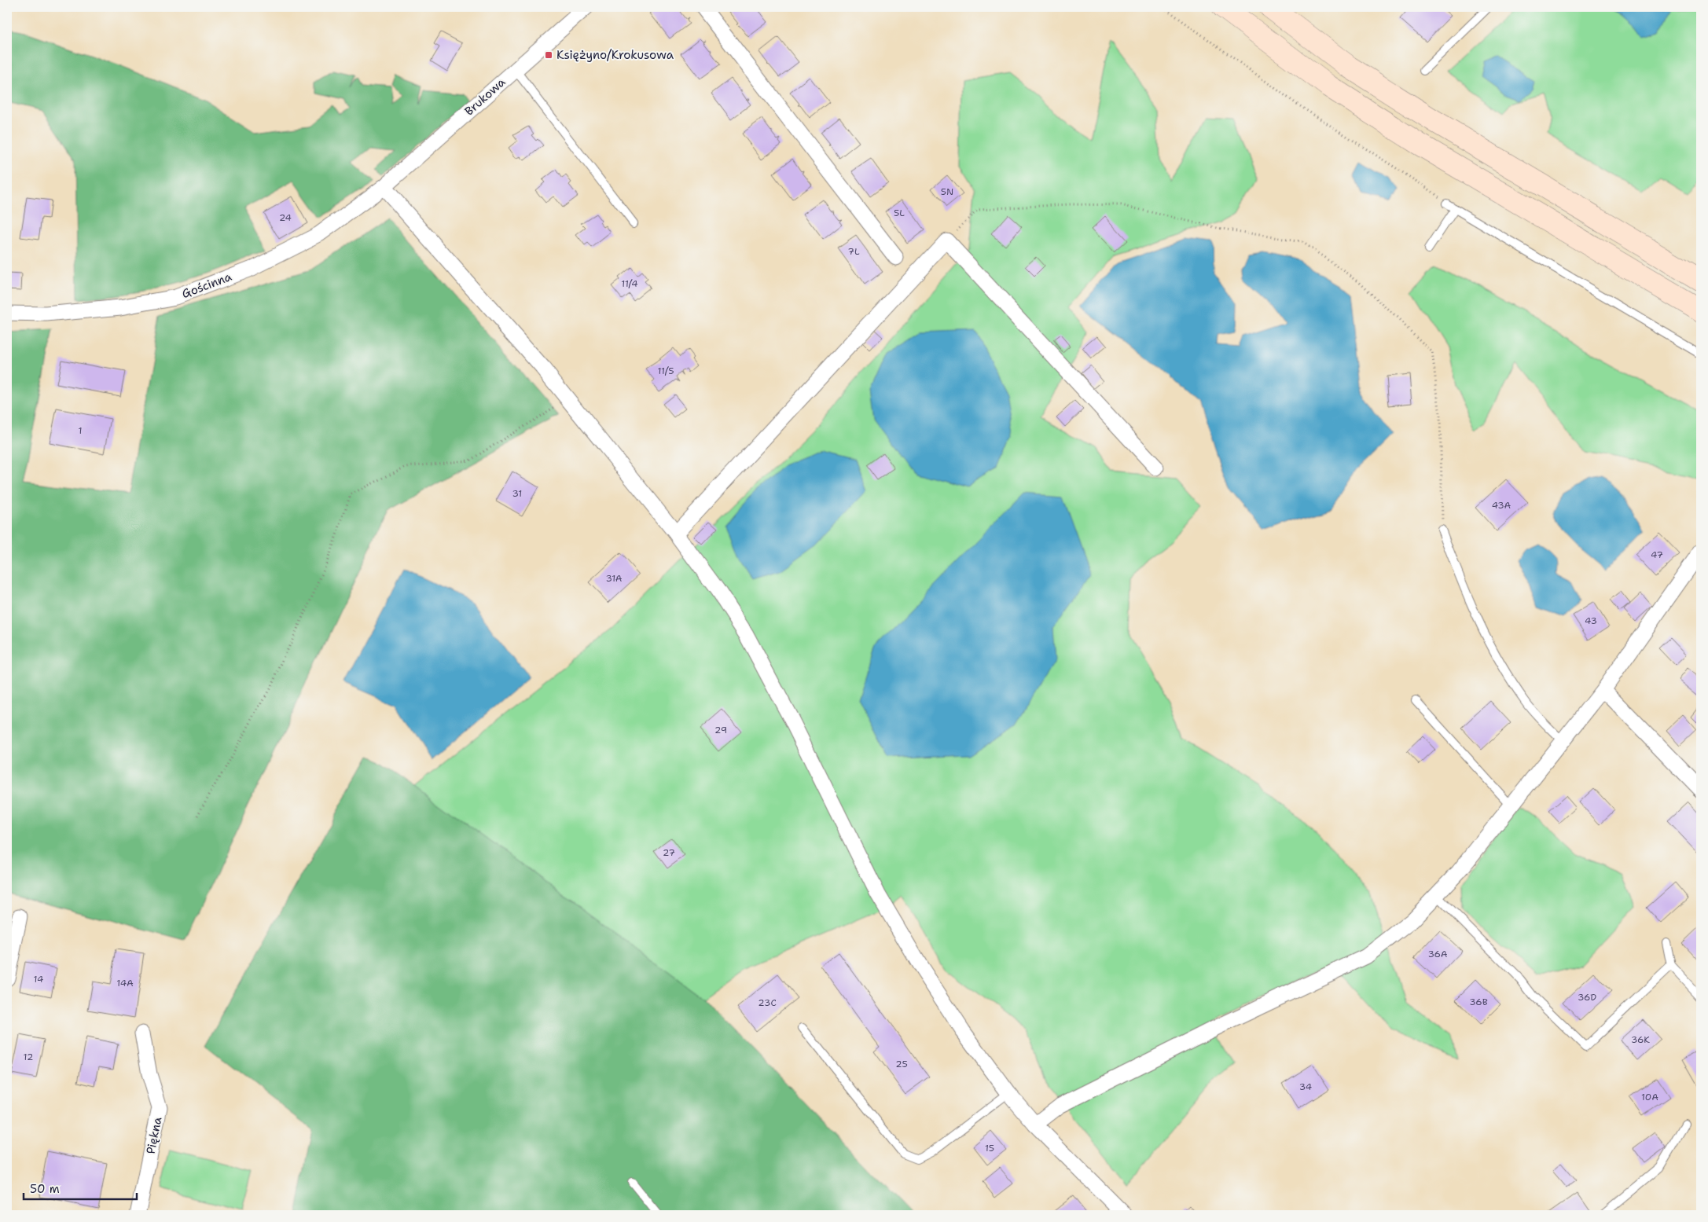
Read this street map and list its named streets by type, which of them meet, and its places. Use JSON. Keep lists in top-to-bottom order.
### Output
{
  "streets": {
    "street": ["Brukowa", "Gościnna", "Piękna"]
  },
  "crossings": [
    ["Brukowa", "Gościnna"]
  ],
  "places": {
    "transit": ["Księżyno/Krokusowa"]
  },
  "house_numbers": [
    "5N",
    "5L",
    "24",
    "7L",
    "11/4",
    "11/5",
    "1",
    "31",
    "43A",
    "47",
    "31A",
    "43",
    "29",
    "27",
    "36A",
    "14",
    "14A",
    "36D",
    "36B",
    "23C",
    "36K",
    "12",
    "25",
    "34",
    "10A",
    "15"
  ],
  "scale_bar": "50 m"
}
